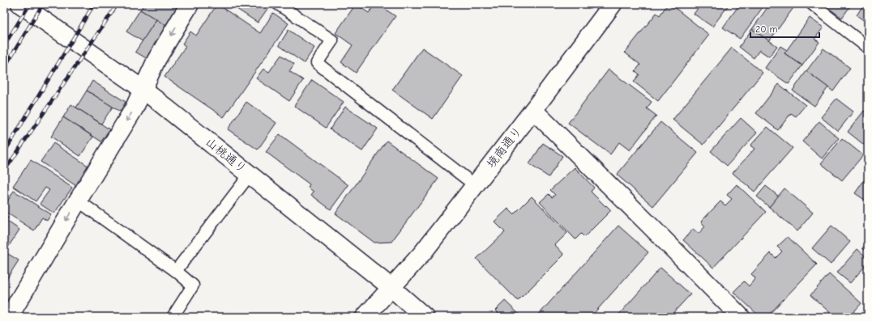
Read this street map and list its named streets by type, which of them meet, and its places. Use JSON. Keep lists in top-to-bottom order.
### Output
{
  "streets": {
    "street": ["境南通り", "山桃通り"]
  },
  "crossings": [
    ["境南通り", "山桃通り"]
  ],
  "scale_bar": "20 m"
}
